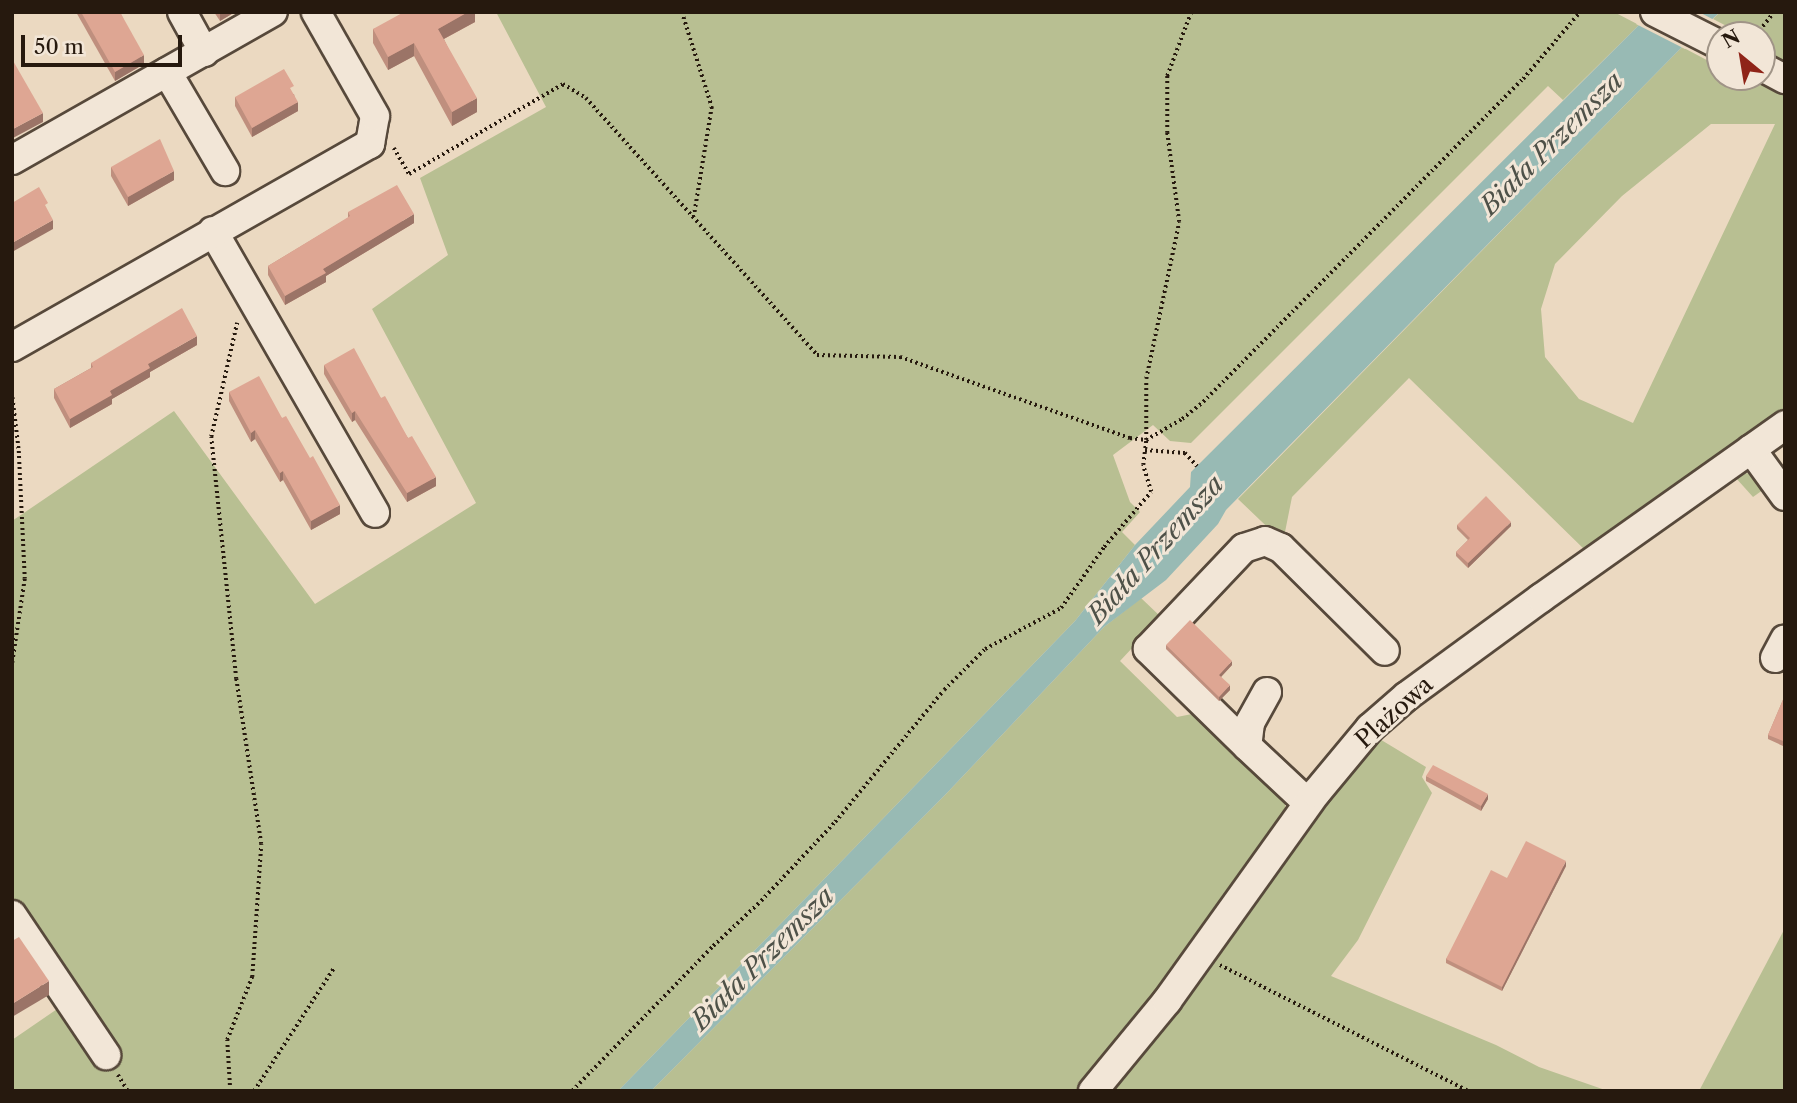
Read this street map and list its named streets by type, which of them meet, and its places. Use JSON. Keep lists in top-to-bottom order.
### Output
{
  "streets": {
    "street": ["Plażowa"]
  },
  "water": ["Biała Przemsza"],
  "scale_bar": "50 m",
  "north": "top left"
}
